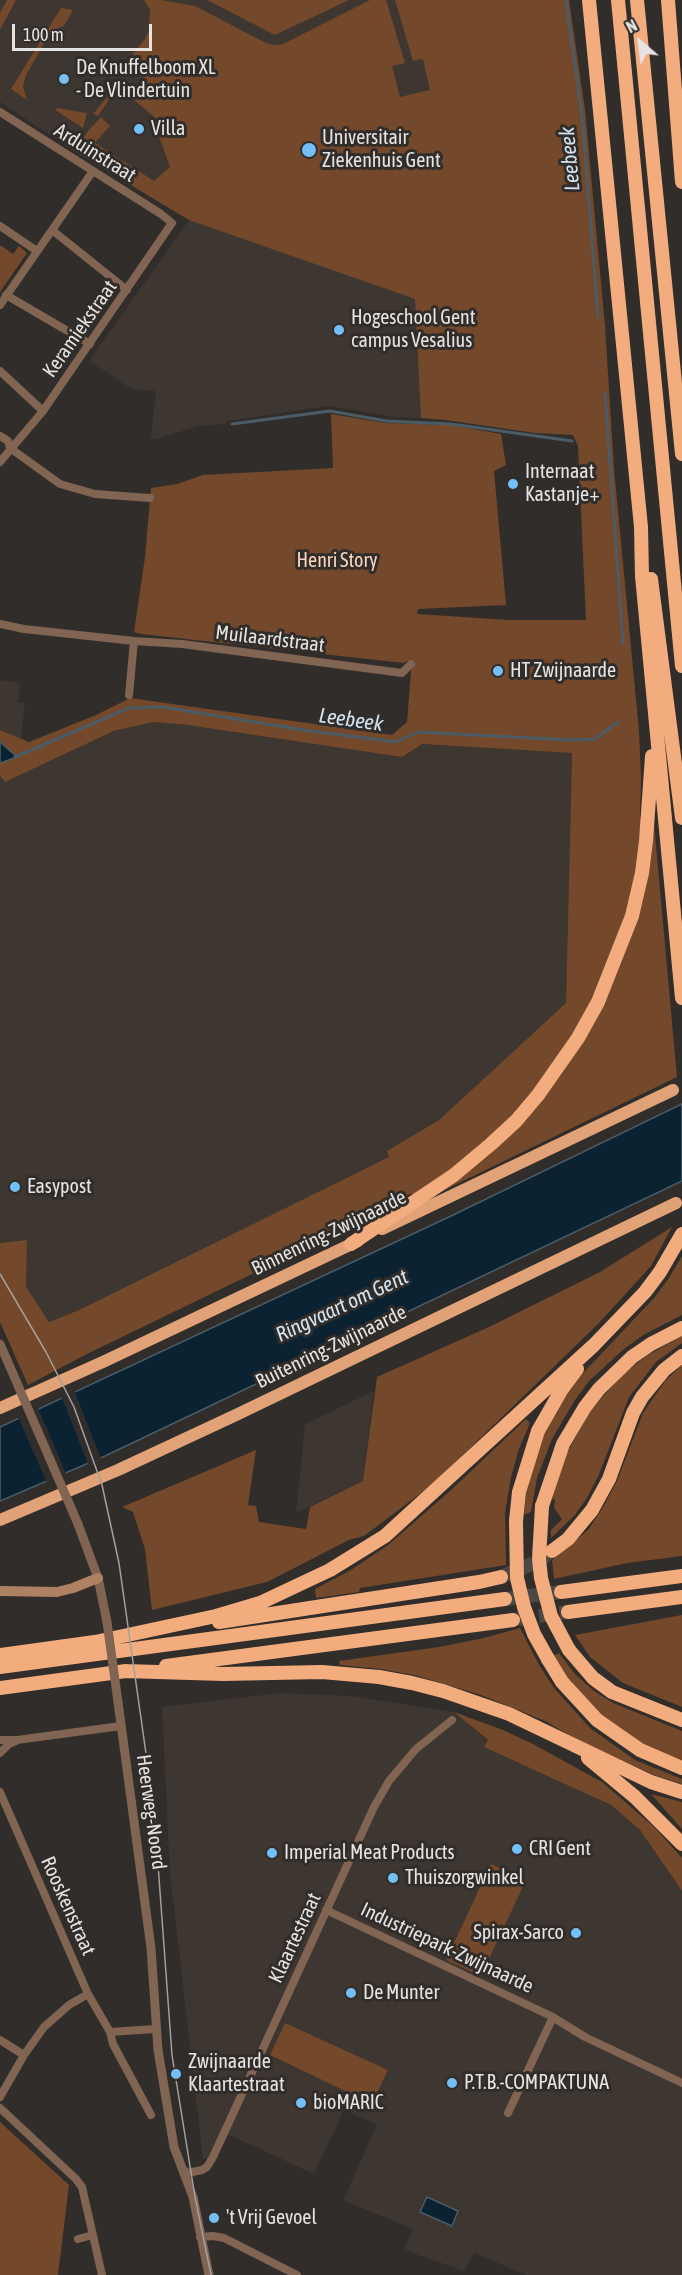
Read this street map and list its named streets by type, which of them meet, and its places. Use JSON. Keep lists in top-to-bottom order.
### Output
{
  "streets": {
    "highway": ["Binnenring-Zwijnaarde", "Buitenring-Zwijnaarde"],
    "street": [
      "Arduinstraat",
      "Keramiekstraat",
      "Muilaardstraat",
      "Heerweg-Noord",
      "Rooskenstraat",
      "Klaartestraat",
      "Industriepark-Zwijnaarde"
    ]
  },
  "crossings": [
    ["Arduinstraat", "Keramiekstraat"],
    ["Heerweg-Noord", "Klaartestraat"],
    ["Klaartestraat", "Industriepark-Zwijnaarde"]
  ],
  "water": ["Leebeek", "Ringvaart om Gent"],
  "parks": ["Henri Story"],
  "places": [
    "De Knuffelboom XL - De Vlindertuin",
    "Villa",
    "Universitair Ziekenhuis Gent",
    "Hogeschool Gent campus Vesalius",
    "Internaat Kastanje+",
    "HT Zwijnaarde",
    "Easypost",
    "CRI Gent",
    "Imperial Meat Products",
    "Thuiszorgwinkel",
    "Spirax-Sarco",
    "De Munter",
    "Zwijnaarde Klaartestraat",
    "P.T.B.-COMPAKTUNA",
    "bioMARIC",
    "'t Vrij Gevoel"
  ],
  "scale_bar": "100 m",
  "north": "top left"
}
